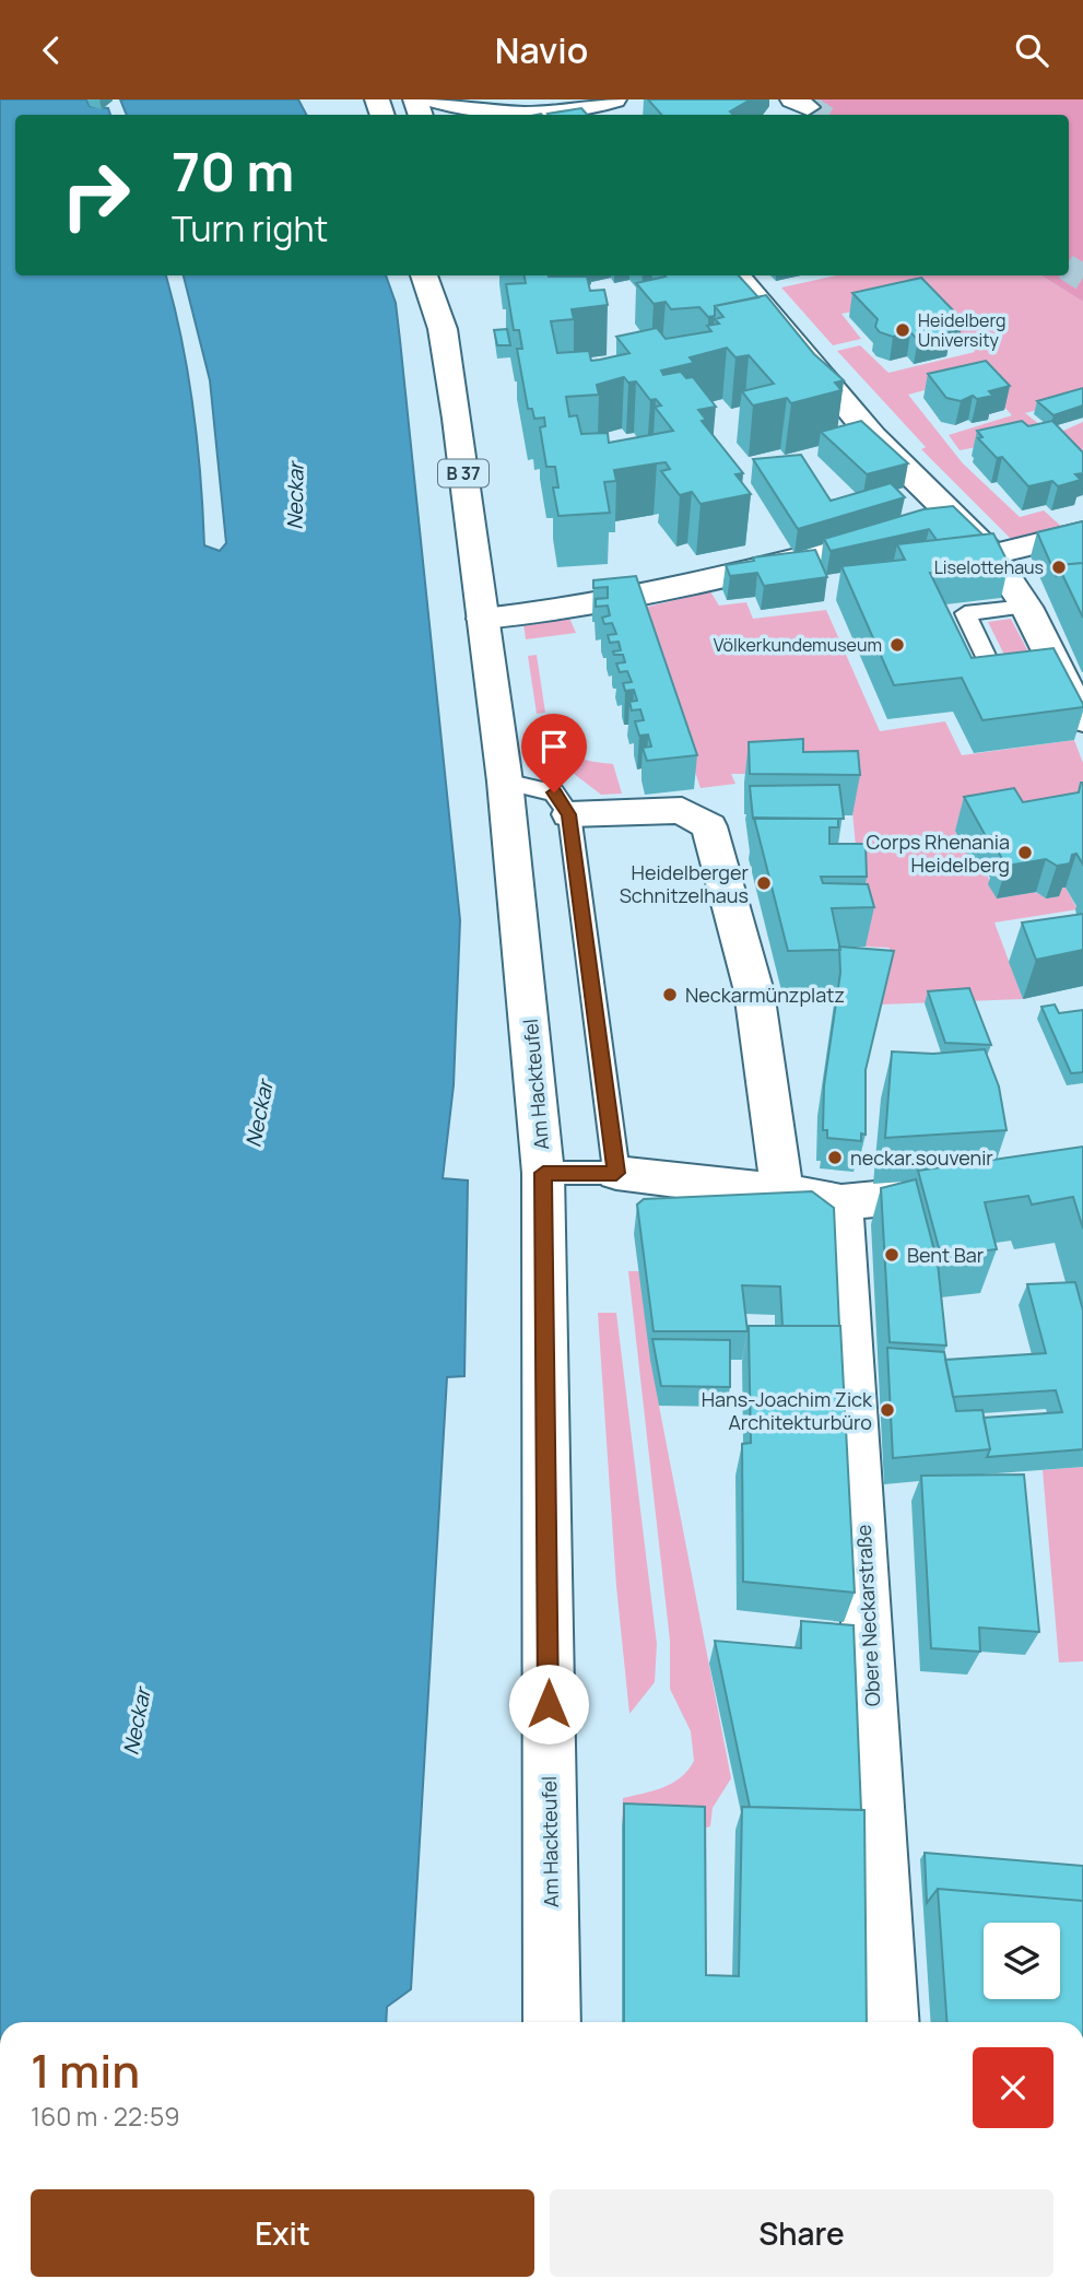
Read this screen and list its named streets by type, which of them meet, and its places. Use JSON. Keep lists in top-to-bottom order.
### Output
{
  "streets": {
    "street": ["B 37", "Am Hackteufel", "Obere Neckarstraße"]
  },
  "water": ["Neckar"],
  "places": [
    "Heidelberg University",
    "Liselottehaus",
    "Völkerkundemuseum",
    "Corps Rhenania Heidelberg",
    "Heidelberger Schnitzelhaus",
    "Neckarmünzplatz",
    "neckar.souvenir",
    "Bent Bar",
    "Hans-Joachim Zick Architekturbüro"
  ],
  "page": {
    "header": "Navio",
    "turn": ["70 m", "Turn right"],
    "heading": ["1 min", "160 m · 22:59"],
    "buttons": ["Exit", "Share"]
  }
}
